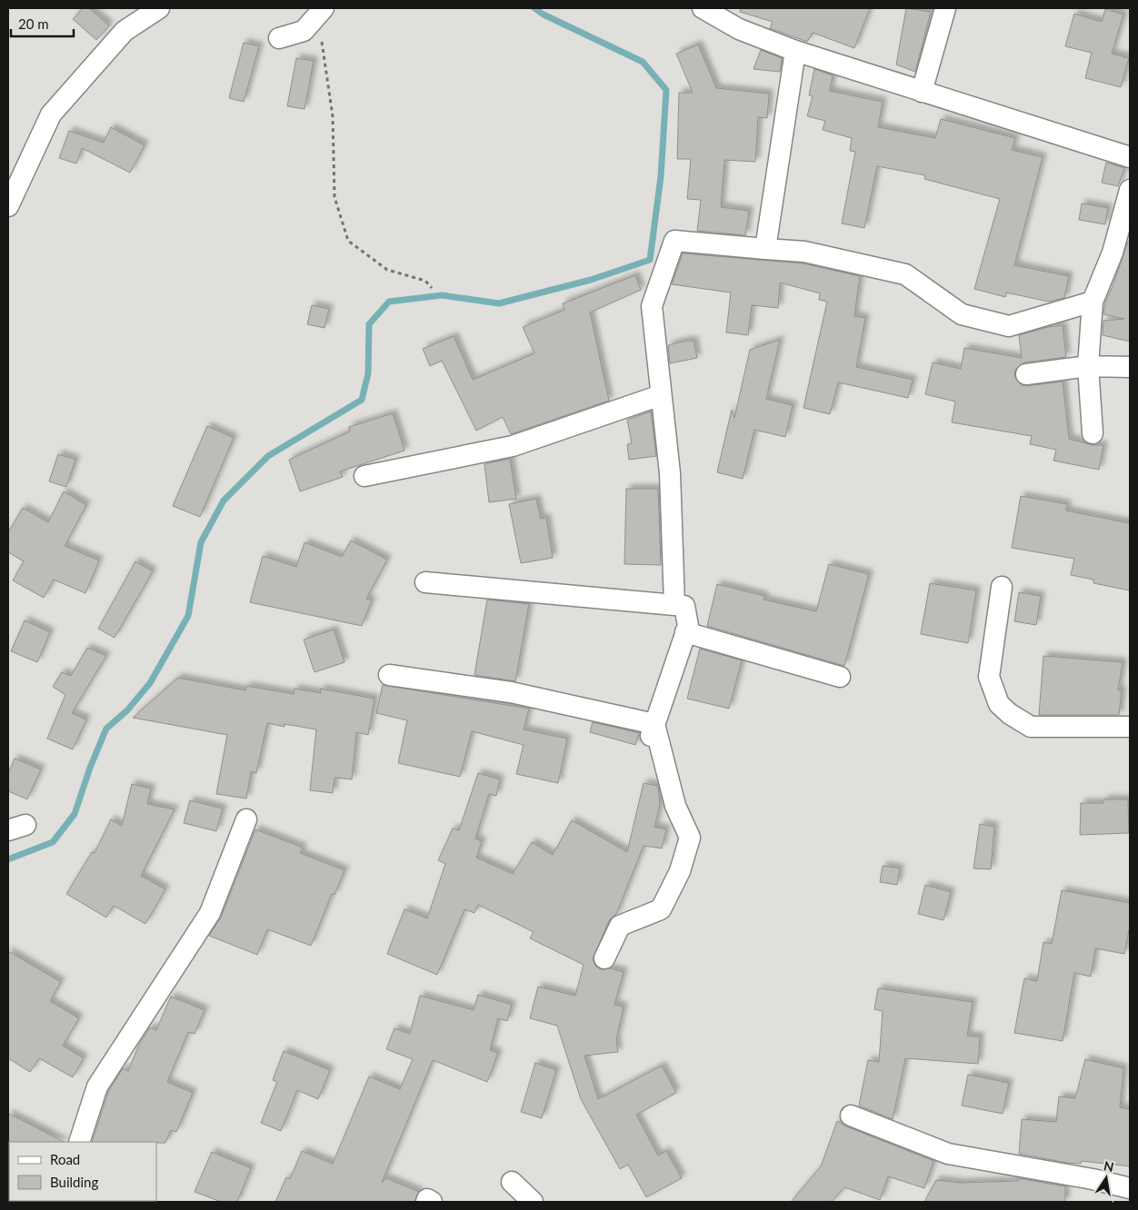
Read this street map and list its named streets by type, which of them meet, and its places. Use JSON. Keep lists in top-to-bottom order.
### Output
{
  "legend": ["Road", "Building"],
  "scale_bar": "20 m",
  "north": "top"
}
